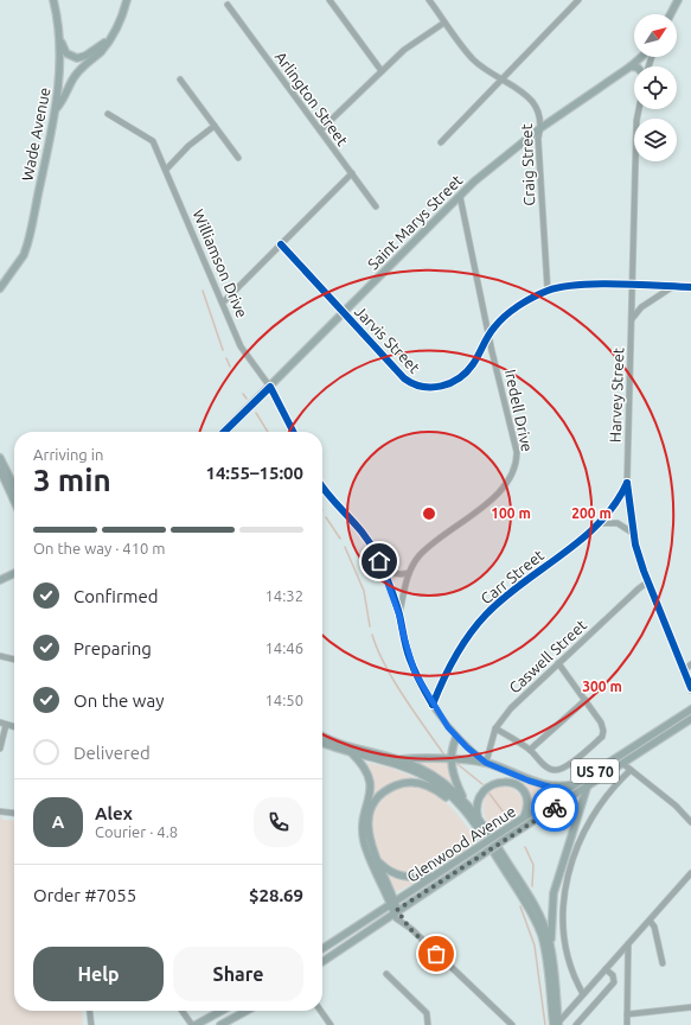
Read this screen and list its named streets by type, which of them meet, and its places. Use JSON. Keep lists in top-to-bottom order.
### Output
{
  "streets": {
    "main road": [
      "Wade Avenue",
      "Saint Marys Street",
      "US 70",
      "Glenwood Avenue"
    ],
    "street": [
      "Arlington Street",
      "Craig Street",
      "Williamson Drive",
      "Jarvis Street",
      "Harvey Street",
      "Iredell Drive",
      "Carr Street",
      "Caswell Street"
    ]
  },
  "crossings": [
    ["Craig Street", "Saint Marys Street"],
    ["Craig Street", "Jarvis Street"],
    ["Saint Marys Street", "Williamson Drive"],
    ["Saint Marys Street", "Jarvis Street"],
    ["Saint Marys Street", "Iredell Drive"],
    ["Jarvis Street", "Harvey Street"],
    ["Jarvis Street", "Iredell Drive"],
    ["Harvey Street", "Carr Street"],
    ["Harvey Street", "Caswell Street"],
    ["US 70", "Glenwood Avenue"]
  ],
  "north": "top right",
  "page": {
    "heading": ["3 min", "Arriving in", "14:55–15:00"],
    "panel": [
      "Alex",
      "Courier · 4.8",
      "Order #7055",
      "$28.69"
    ],
    "bar": "On the way · 410 m",
    "list": [
      ["Confirmed", "14:32"],
      ["Preparing", "14:46"],
      ["On the way", "14:50"],
      "Delivered"
    ],
    "round": "A",
    "buttons": ["Help", "Share"]
  },
  "rings": ["100 m", "200 m", "300 m"]
}
